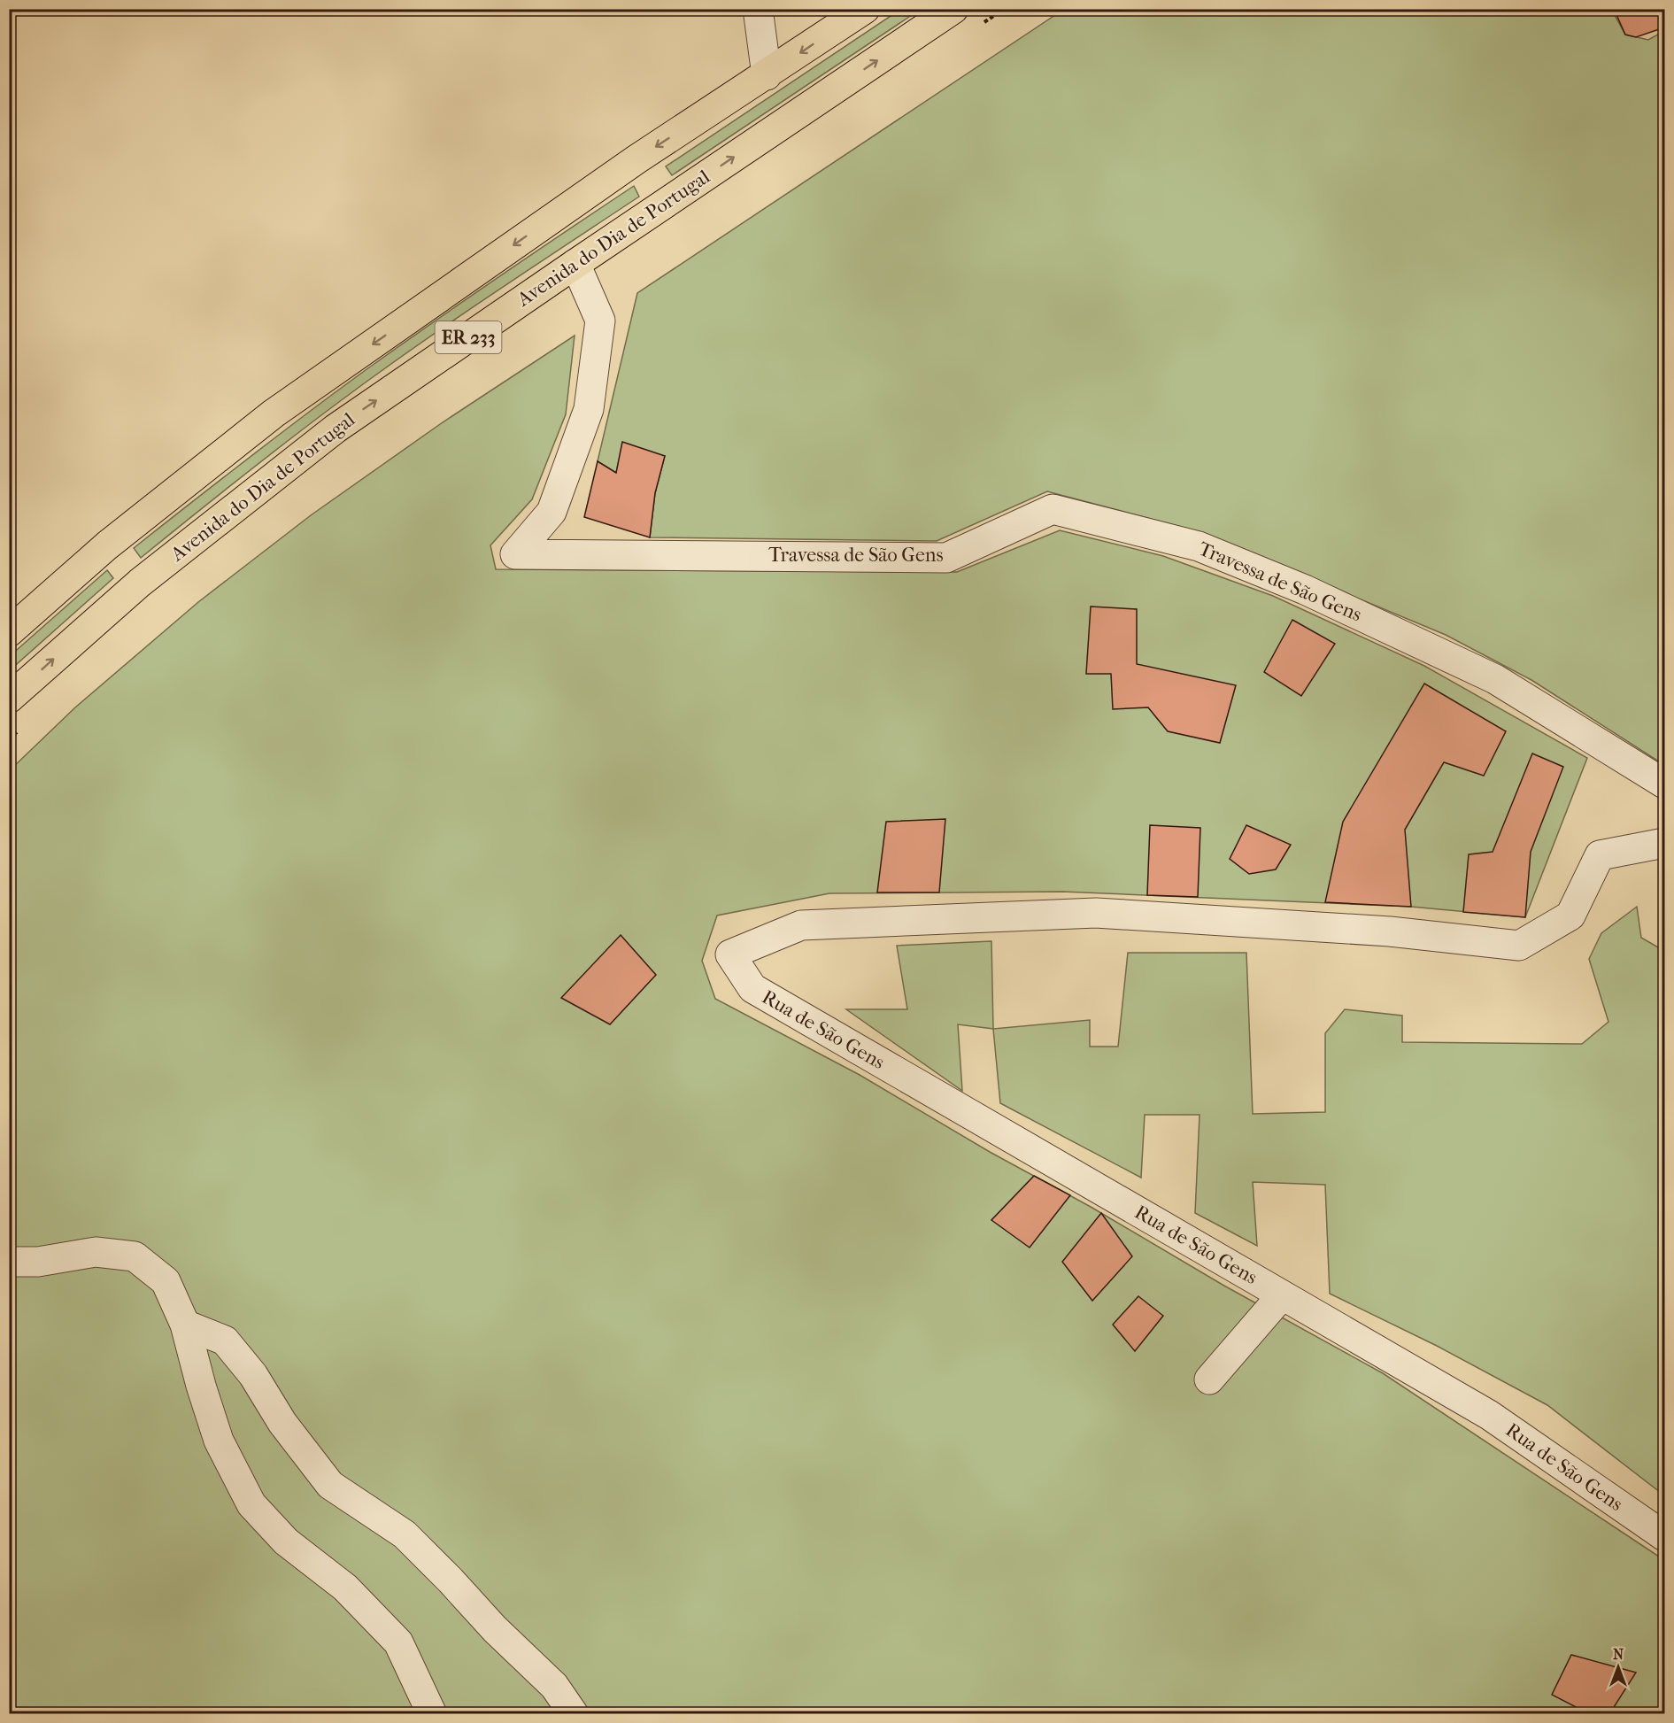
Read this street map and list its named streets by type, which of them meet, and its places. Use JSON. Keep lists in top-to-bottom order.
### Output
{
  "streets": {
    "main road": ["Avenida do Dia de Portugal", "ER 233"],
    "street": ["Travessa de São Gens", "Rua de São Gens"]
  },
  "crossings": [
    ["Avenida do Dia de Portugal", "Travessa de São Gens"]
  ],
  "north": "top"
}
